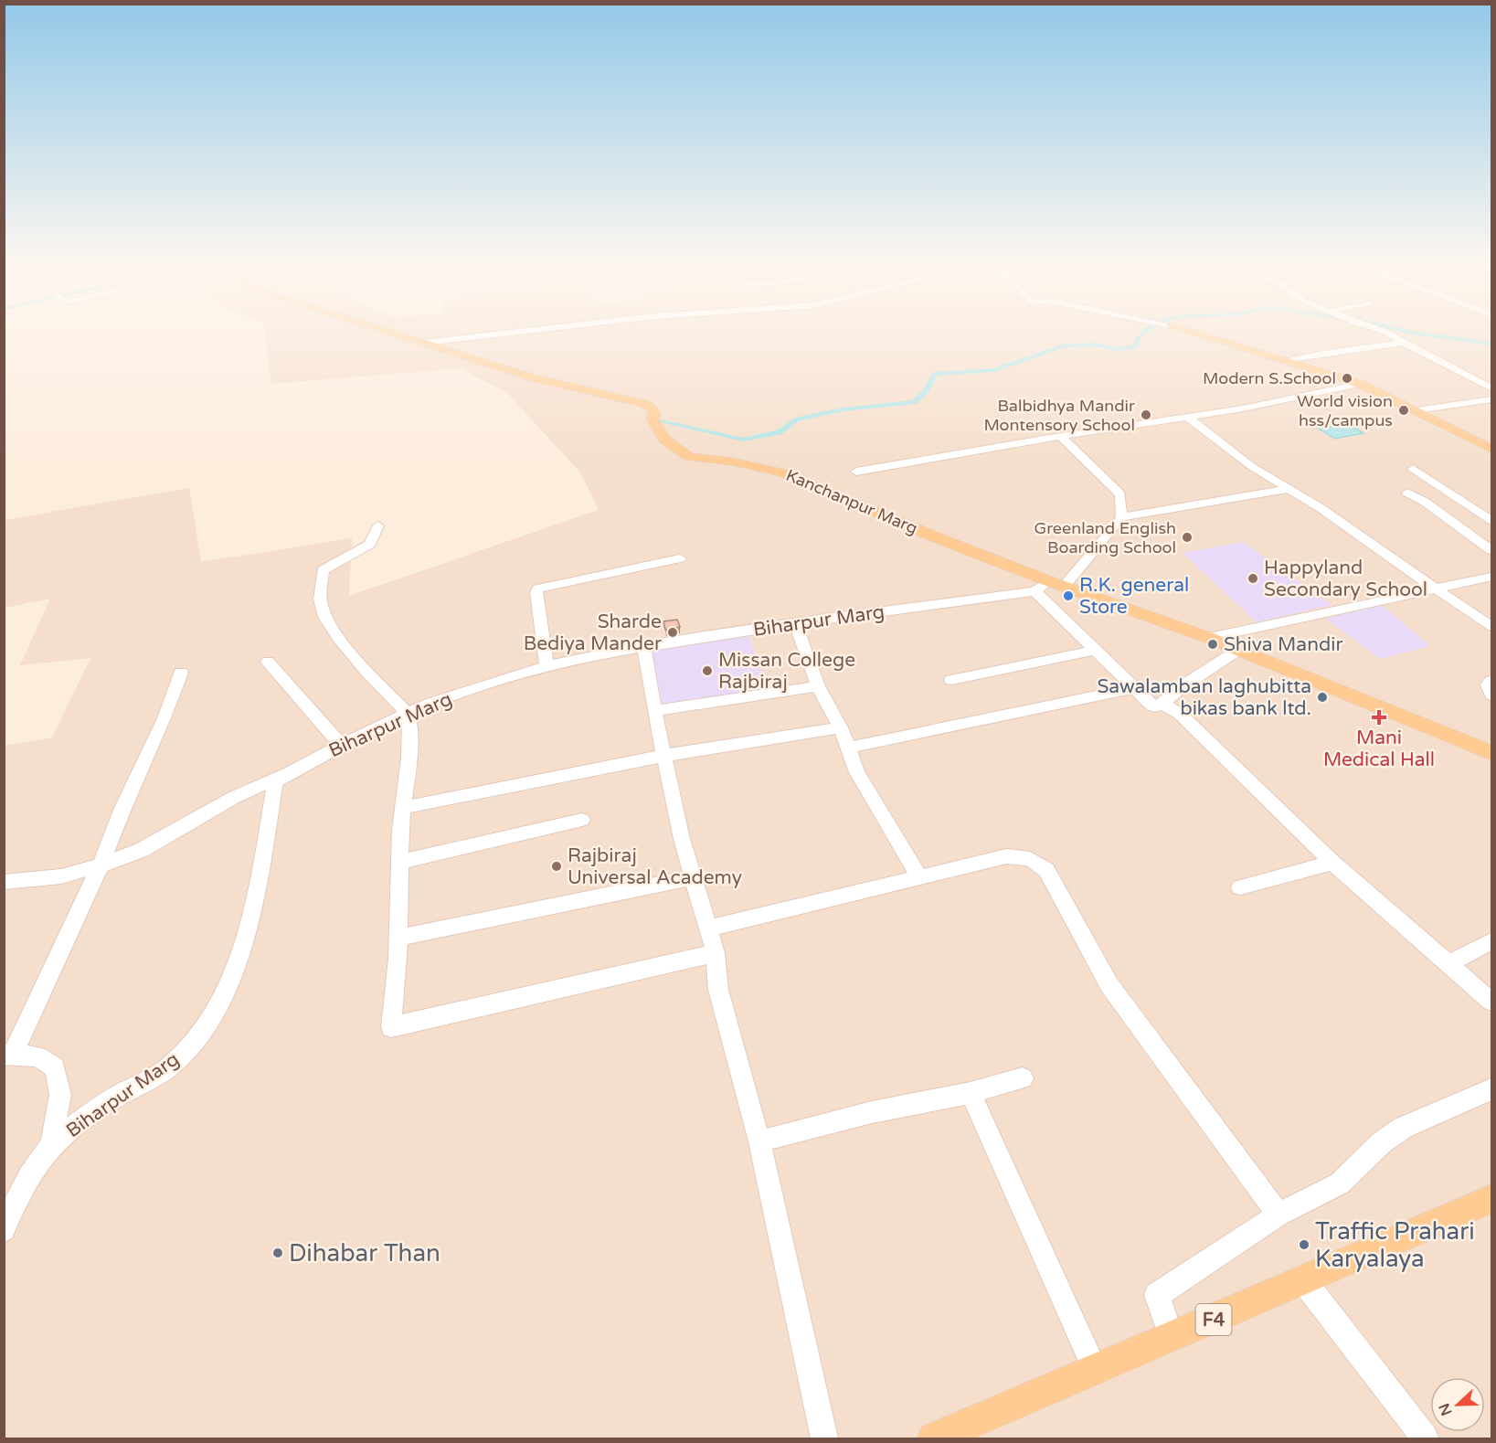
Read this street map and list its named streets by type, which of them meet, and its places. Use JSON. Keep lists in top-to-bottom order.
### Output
{
  "streets": {
    "main road": ["Kanchanpur Marg", "F4"],
    "street": ["Biharpur Marg"]
  },
  "crossings": [
    ["Kanchanpur Marg", "Biharpur Marg"]
  ],
  "places": {
    "other": [
      "Modern S.School",
      "World vision hss/campus",
      "Balbidhya Mandir Montensory School",
      "Greenland English Boarding School",
      "Happyland Secondary School",
      "R.K. general Store",
      "Sharde Bediya Mander",
      "Shiva Mandir",
      "Missan College Rajbiraj",
      "Sawalamban laghubitta bikas bank ltd.",
      "Rajbiraj Universal Academy",
      "Traffic Prahari Karyalaya",
      "Dihabar Than"
    ],
    "health": ["Mani Medical Hall"]
  },
  "north": "left"
}
